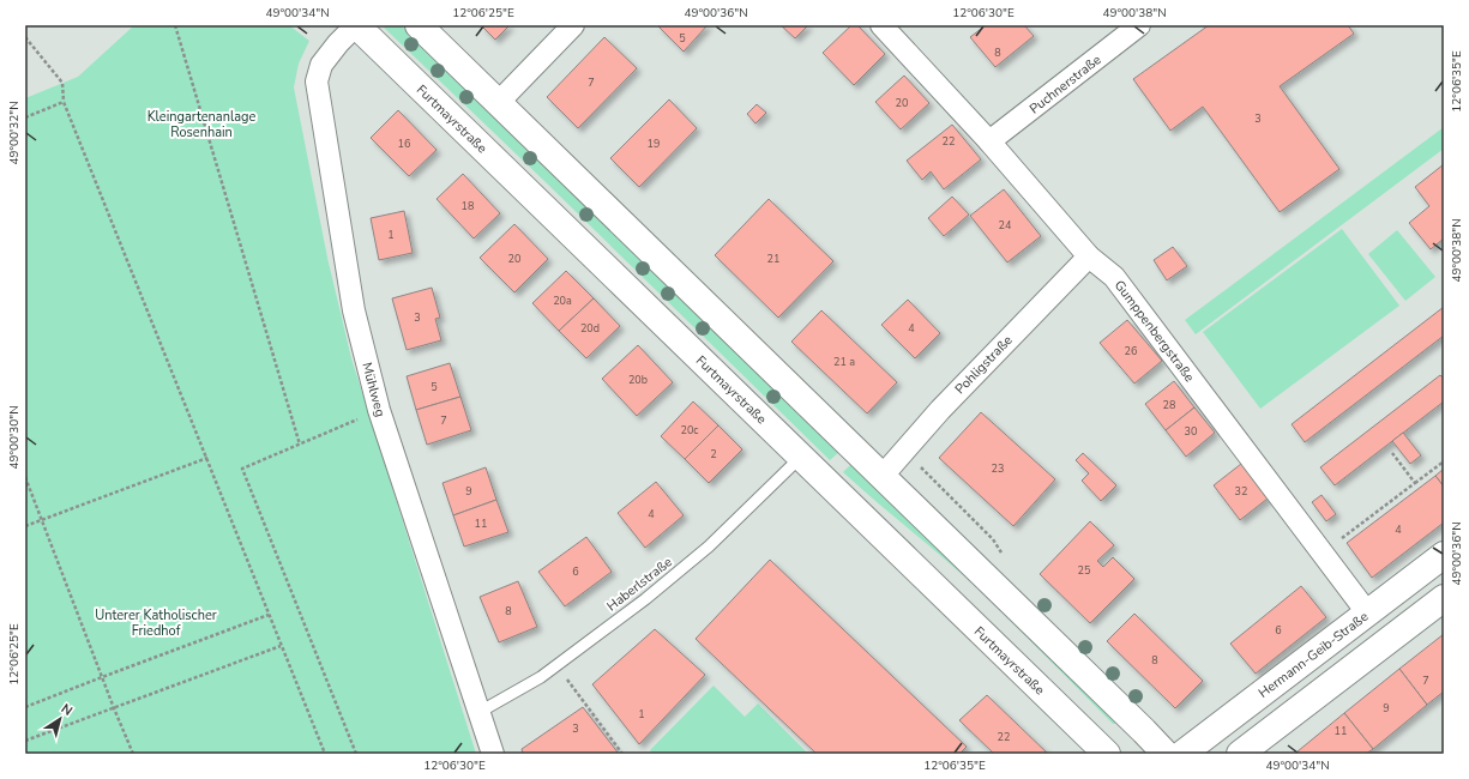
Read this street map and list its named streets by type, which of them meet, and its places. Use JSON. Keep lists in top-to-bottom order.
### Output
{
  "streets": {
    "main road": ["Furtmayrstraße", "Hermann-Geib-Straße"],
    "street": [
      "Puchnerstraße",
      "Gumppenbergstraße",
      "Pohligstraße",
      "Mühlweg"
    ],
    "lane": ["Haberlstraße"]
  },
  "crossings": [
    ["Puchnerstraße", "Gumppenbergstraße"],
    ["Furtmayrstraße", "Mühlweg"],
    ["Furtmayrstraße", "Haberlstraße"],
    ["Gumppenbergstraße", "Pohligstraße"],
    ["Gumppenbergstraße", "Hermann-Geib-Straße"],
    ["Mühlweg", "Haberlstraße"]
  ],
  "parks": ["Kleingartenanlage Rosenhain", "Unterer Katholischer Friedhof"],
  "house_numbers": [
    "5",
    "8",
    "7",
    "20",
    "3",
    "22",
    "16",
    "19",
    "18",
    "24",
    "1",
    "20",
    "21",
    "20a",
    "3",
    "20d",
    "4",
    "26",
    "21 a",
    "20b",
    "5",
    "28",
    "7",
    "20c",
    "30",
    "2",
    "23",
    "9",
    "32",
    "4",
    "11",
    "4",
    "25",
    "6",
    "8",
    "6",
    "8",
    "7",
    "9",
    "1",
    "3",
    "11",
    "22"
  ],
  "north": "top right",
  "coordinates": [
    "49°00'34\"N",
    "12°06'25\"E",
    "49°00'36\"N",
    "12°06'30\"E",
    "49°00'38\"N",
    "12°06'35\"E",
    "49°00'32\"N",
    "49°00'30\"N"
  ]
}
